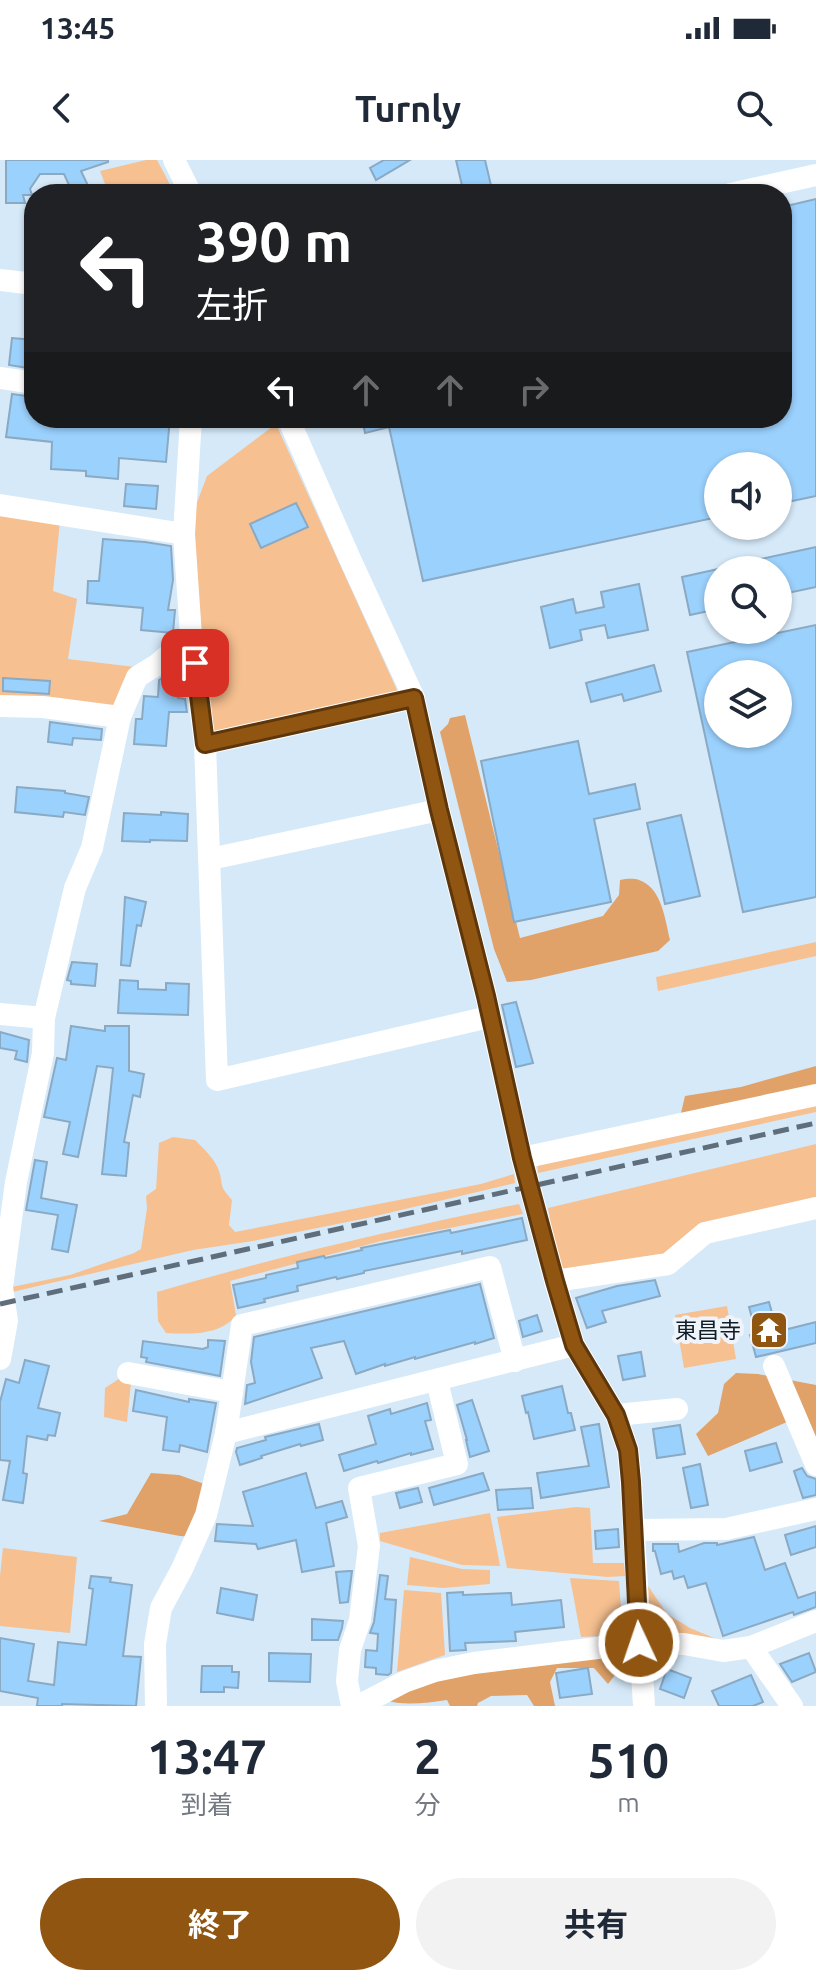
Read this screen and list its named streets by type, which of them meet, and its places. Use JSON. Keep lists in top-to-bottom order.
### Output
{
  "places": {
    "temple": ["東昌寺"]
  },
  "page": {
    "status": "13:45",
    "header": "Turnly",
    "turn": ["390 m", "左折"],
    "eta": [
      "13:47",
      "到着",
      "2",
      "分",
      "510",
      "m"
    ],
    "buttons": ["終了", "共有"]
  }
}
